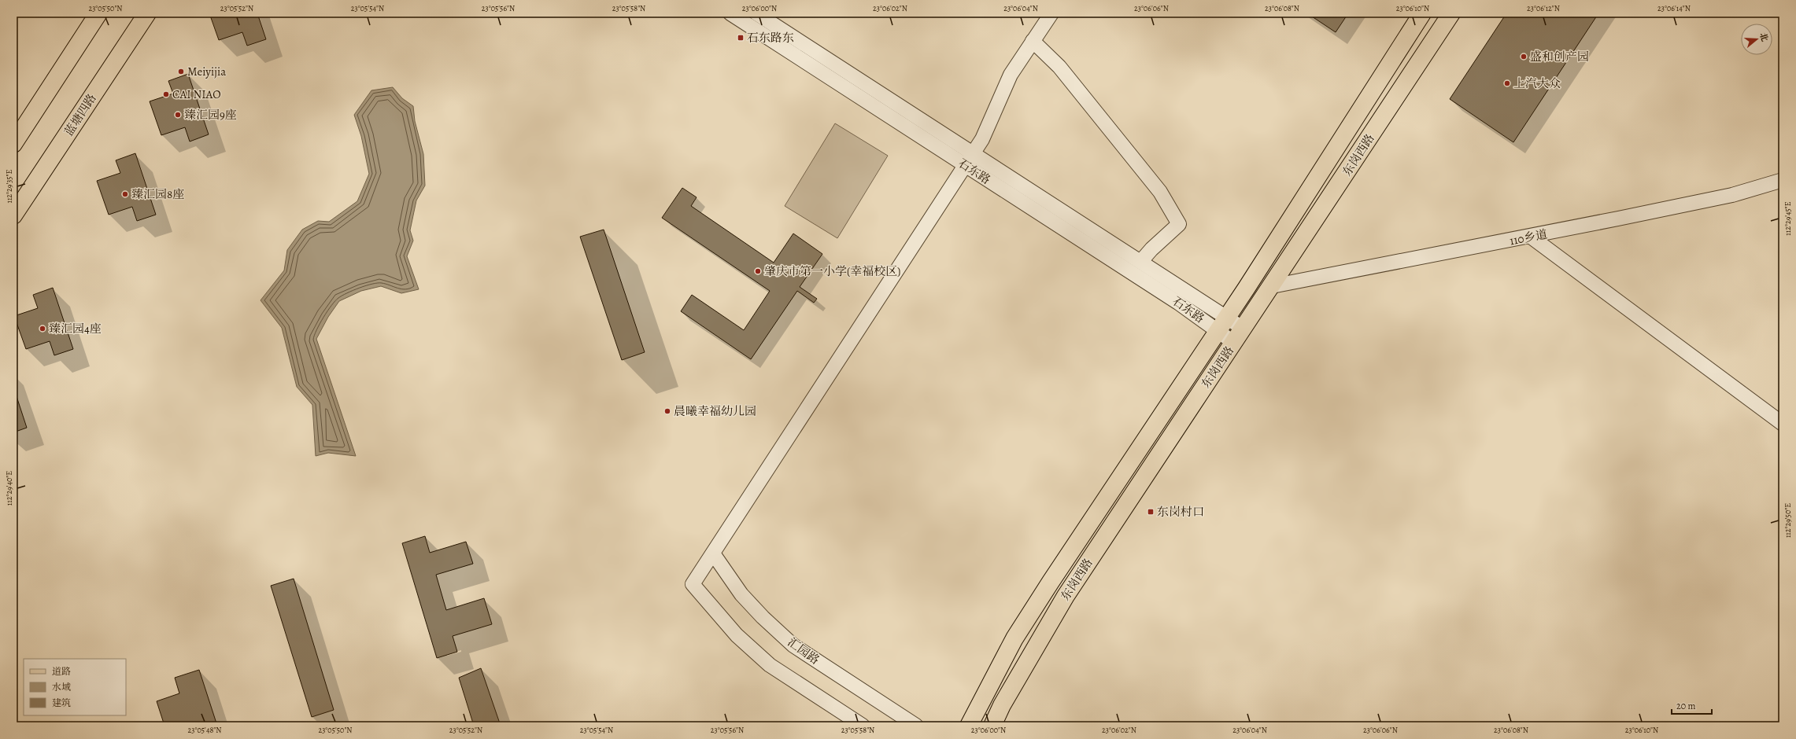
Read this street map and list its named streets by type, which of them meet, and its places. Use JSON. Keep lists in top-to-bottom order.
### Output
{
  "streets": {
    "main road": ["蓝塘四路", "东岗西路"],
    "street": ["石东路", "110乡道", "汇园路"]
  },
  "crossings": [
    ["东岗西路", "石东路"],
    ["东岗西路", "110乡道"]
  ],
  "places": {
    "transit": ["石东路东", "东岗村口"],
    "other": [
      "盛和创产园",
      "Meiyijia",
      "上汽大众",
      "CAI NIAO",
      "臻汇园9座",
      "臻汇园8座",
      "肇庆市第一小学(幸福校区)",
      "臻汇园4座",
      "晨曦幸福幼儿园"
    ]
  },
  "legend": ["道路", "水域", "建筑"],
  "scale_bar": "20 m",
  "north": "right",
  "coordinates": [
    "23°05'50\"N",
    "23°05'52\"N",
    "23°05'54\"N",
    "23°05'56\"N",
    "23°05'58\"N",
    "23°06'00\"N",
    "23°06'02\"N",
    "23°06'04\"N",
    "23°06'06\"N",
    "23°06'08\"N",
    "23°06'10\"N",
    "23°06'12\"N",
    "23°06'14\"N",
    "112°29'35\"E",
    "112°29'45\"E",
    "112°29'40\"E",
    "112°29'50\"E",
    "23°05'48\"N"
  ]
}
